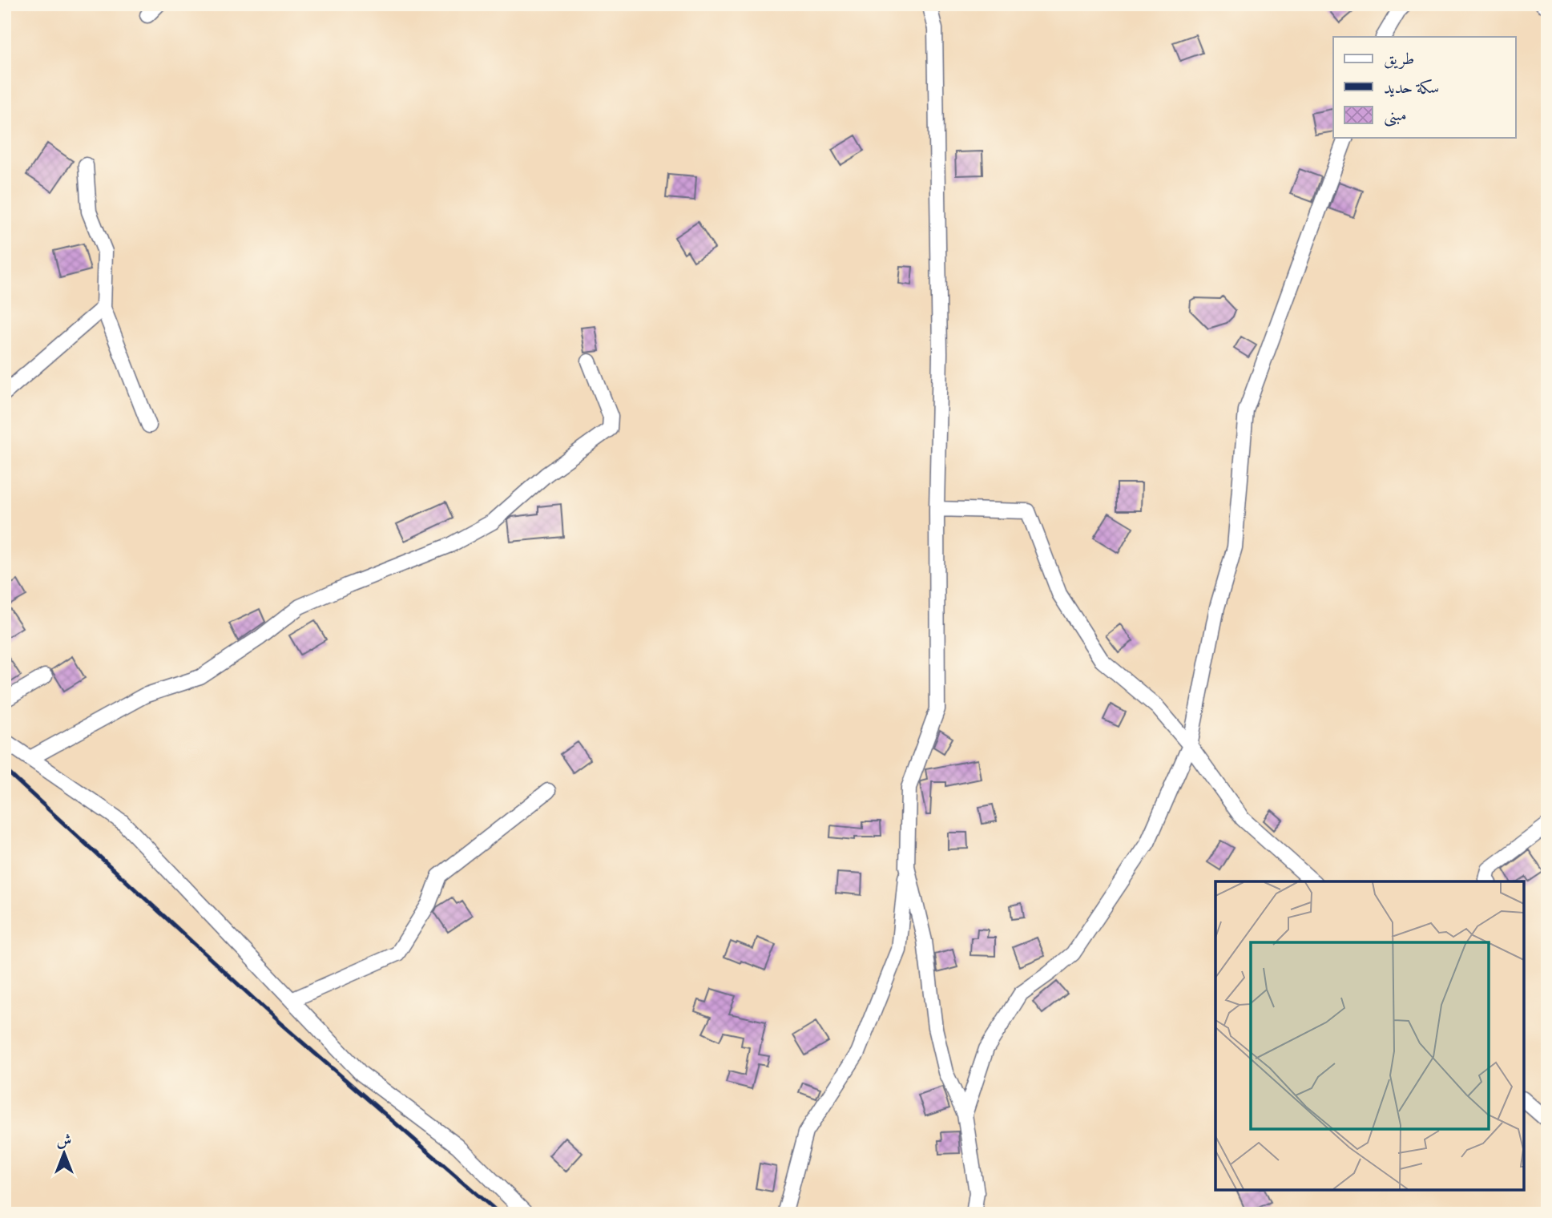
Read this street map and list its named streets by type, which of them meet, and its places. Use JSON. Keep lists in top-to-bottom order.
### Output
{
  "legend": ["طريق", "سكة حديد", "مبنى"],
  "north": "top"
}
